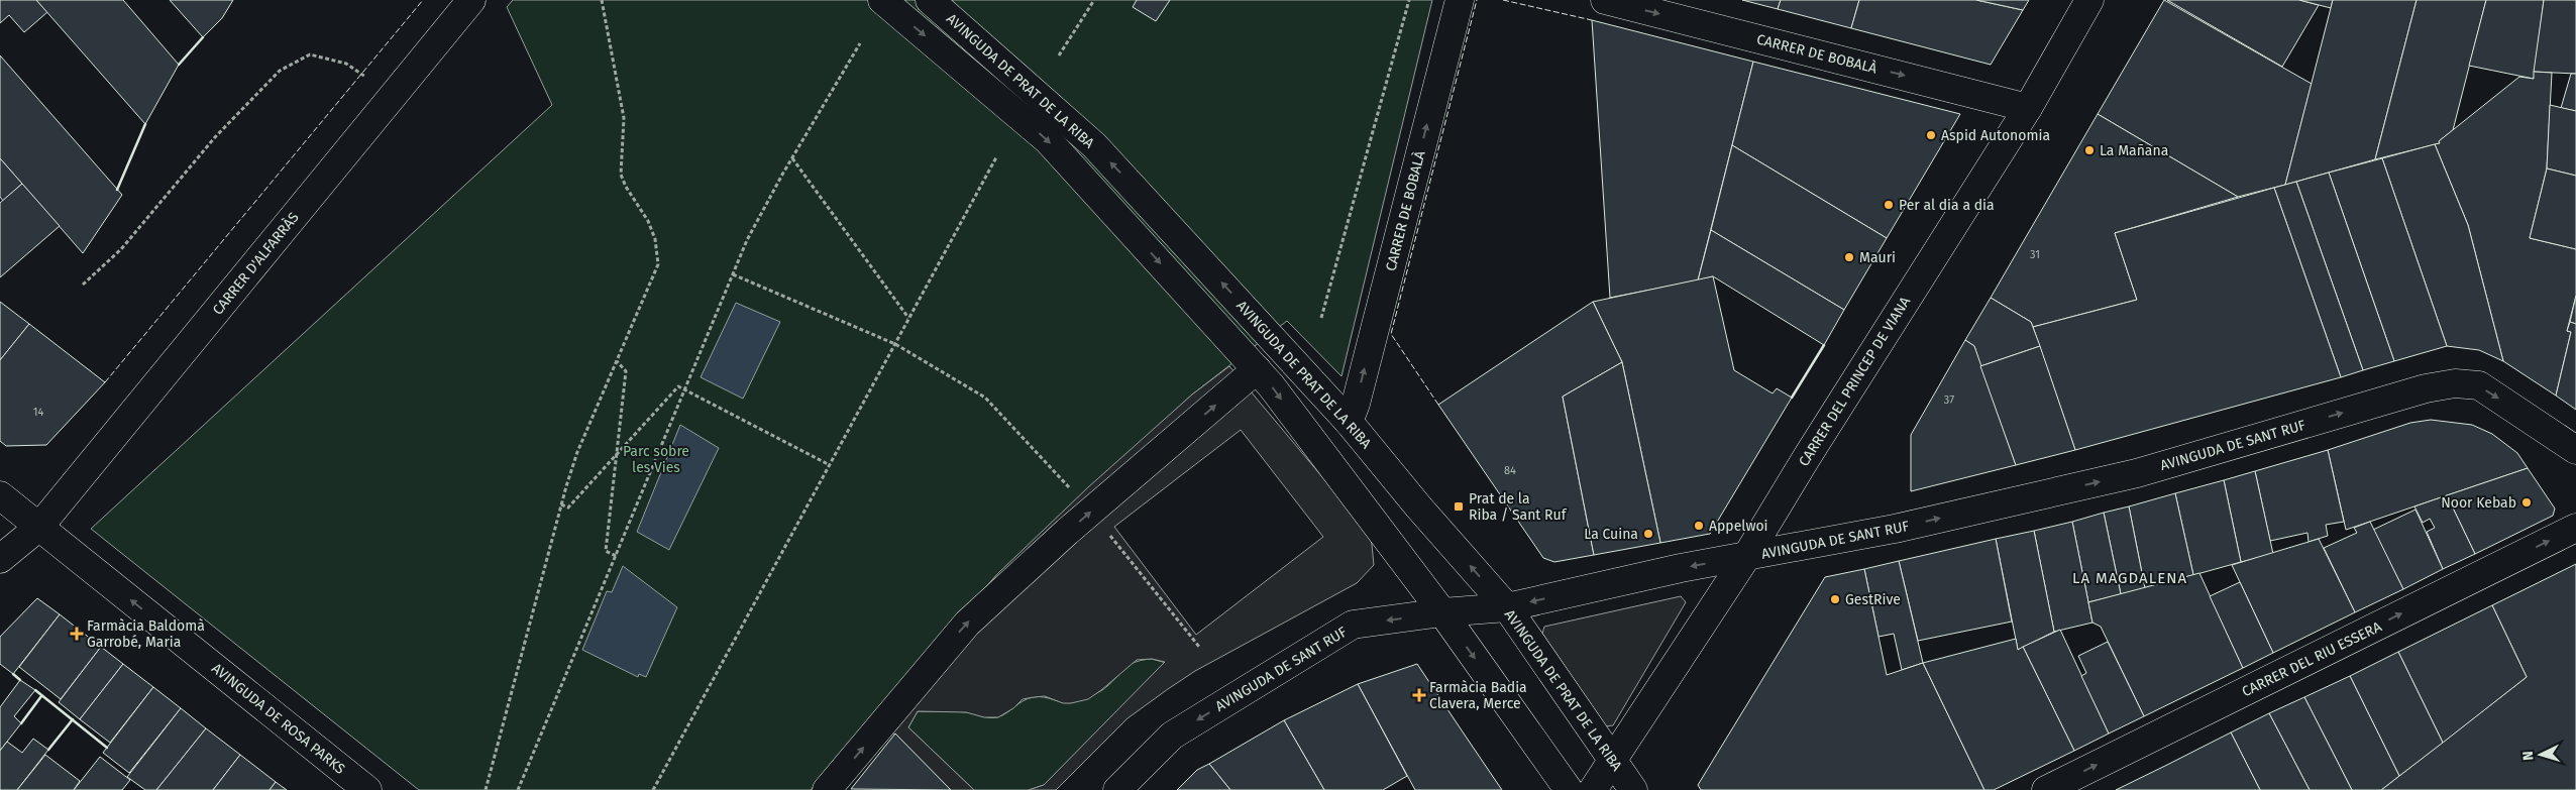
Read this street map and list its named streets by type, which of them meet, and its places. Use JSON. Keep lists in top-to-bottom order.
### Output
{
  "streets": {
    "street": [
      "CARRER DE BOBALÀ",
      "AVINGUDA DE PRAT DE LA RIBA",
      "CARRER D'ALFARRÀS",
      "CARRER DEL PRINCEP DE VIANA",
      "AVINGUDA DE SANT RUF",
      "CARRER DEL RIU ESSERA",
      "AVINGUDA DE ROSA PARKS"
    ]
  },
  "crossings": [
    ["CARRER DE BOBALÀ", "AVINGUDA DE PRAT DE LA RIBA"],
    ["CARRER DE BOBALÀ", "CARRER DEL PRINCEP DE VIANA"],
    ["AVINGUDA DE PRAT DE LA RIBA", "CARRER DEL PRINCEP DE VIANA"],
    ["AVINGUDA DE PRAT DE LA RIBA", "AVINGUDA DE SANT RUF"],
    ["CARRER D'ALFARRÀS", "AVINGUDA DE ROSA PARKS"],
    ["CARRER DEL PRINCEP DE VIANA", "AVINGUDA DE SANT RUF"]
  ],
  "one_way": ["CARRER DEL RIU ESSERA", "AVINGUDA DE ROSA PARKS"],
  "districts": ["LA MAGDALENA"],
  "parks": ["Parc sobre les Vies"],
  "places": {
    "other": [
      "Aspid Autonomia",
      "La Mañana",
      "Per al dia a dia",
      "Mauri",
      "Noor Kebab",
      "Appelwoi",
      "La Cuina",
      "GestRive"
    ],
    "transit": ["Prat de la Riba / Sant Ruf"],
    "health": ["Farmàcia Baldomà Garrobé, Maria", "Farmàcia Badia Clavera, Merce"]
  },
  "house_numbers": [
    "31",
    "37",
    "14",
    "84"
  ],
  "north": "left"
}
